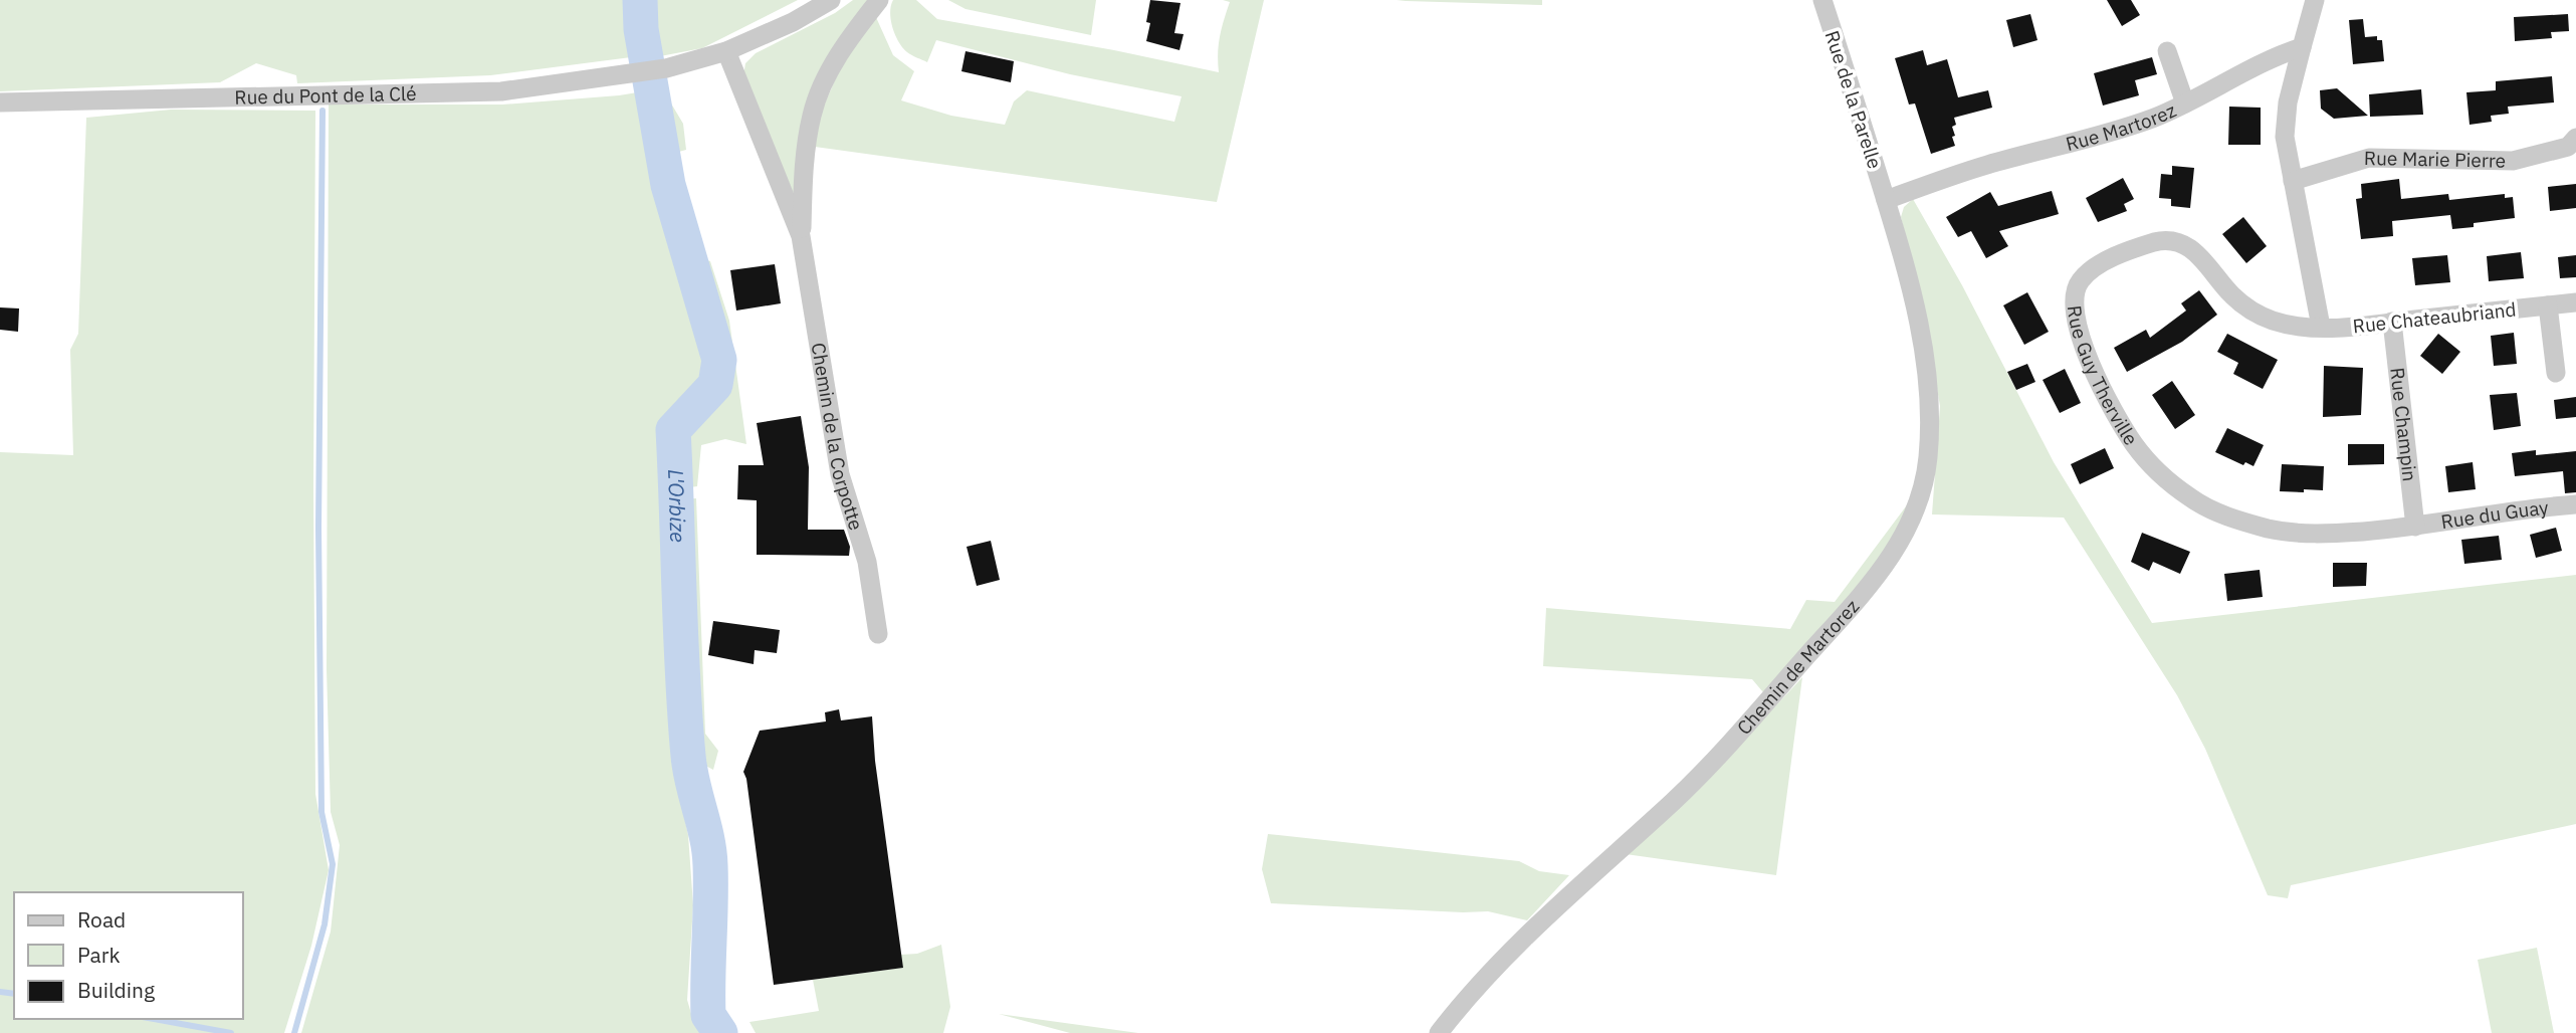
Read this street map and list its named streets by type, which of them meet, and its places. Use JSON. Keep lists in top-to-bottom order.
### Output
{
  "streets": {
    "street": [
      "Rue du Pont de la Clé",
      "Rue de la Parelle",
      "Rue Martorez",
      "Rue Marie Pierre",
      "Rue Chateaubriand",
      "Rue Guy Therville",
      "Rue Champin",
      "Chemin de la Corpotte",
      "Rue du Guay",
      "Chemin de Martorez"
    ]
  },
  "crossings": [
    ["Rue du Pont de la Clé", "Chemin de la Corpotte"],
    ["Rue de la Parelle", "Rue Martorez"],
    ["Rue de la Parelle", "Chemin de Martorez"],
    ["Rue Martorez", "Chemin de Martorez"],
    ["Rue Chateaubriand", "Rue Guy Therville"],
    ["Rue Chateaubriand", "Rue Champin"],
    ["Rue Guy Therville", "Rue Champin"],
    ["Rue Guy Therville", "Rue du Guay"],
    ["Rue Champin", "Rue du Guay"]
  ],
  "water": ["L'Orbize"],
  "legend": ["Road", "Park", "Building"]
}
